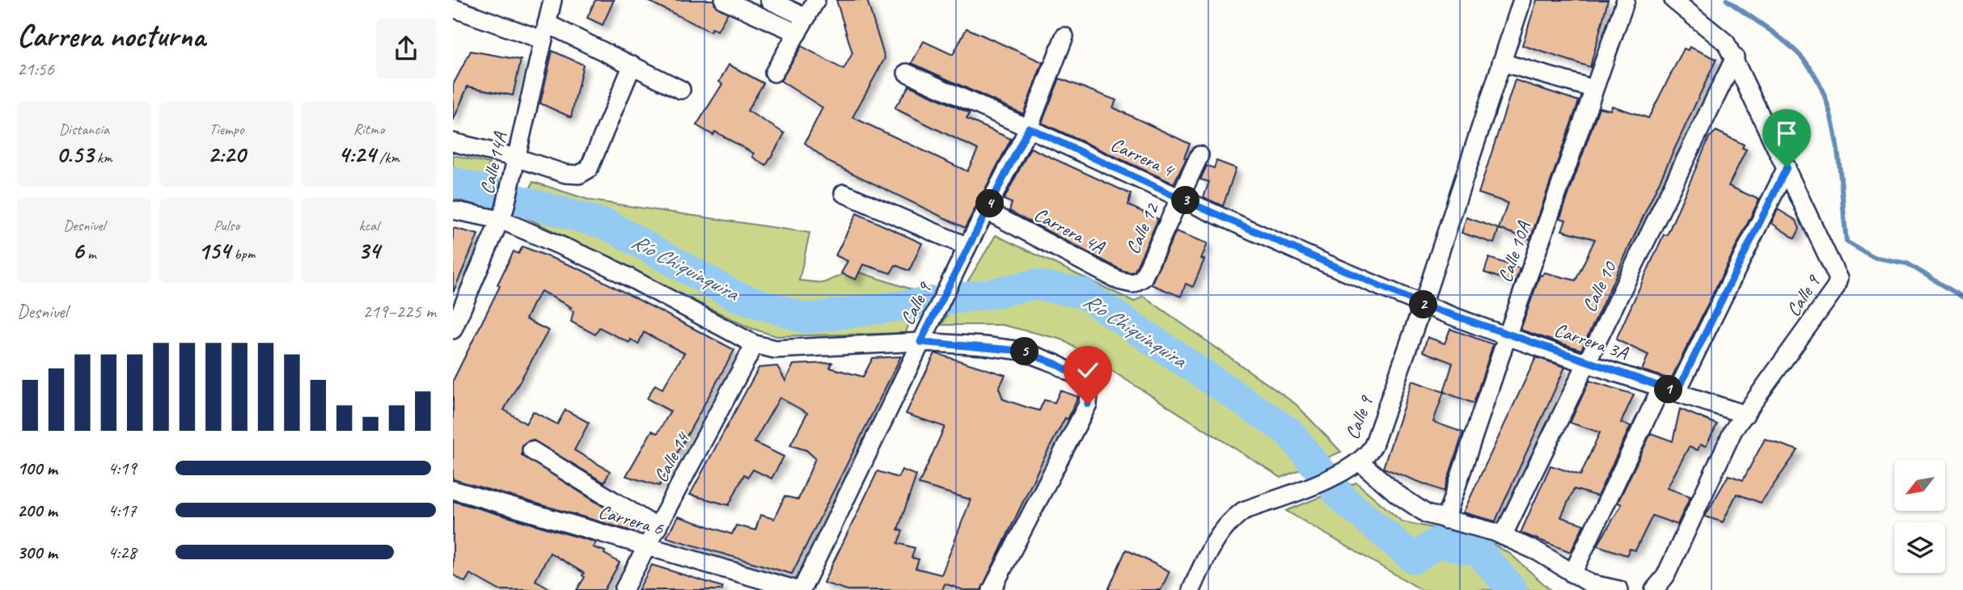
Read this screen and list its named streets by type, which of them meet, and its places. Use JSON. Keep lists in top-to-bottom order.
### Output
{
  "streets": {
    "street": [
      "Carrera 4",
      "Calle 14A",
      "Calle 12",
      "Carrera 4A",
      "Calle 10A",
      "Calle 10",
      "Calle 9",
      "Carrera 3A",
      "Calle 14",
      "Carrera 6"
    ]
  },
  "crossings": [
    ["Carrera 4", "Calle 12"],
    ["Carrera 4", "Calle 9"],
    ["Carrera 4", "Carrera 3A"],
    ["Calle 12", "Carrera 4A"],
    ["Carrera 4A", "Calle 9"],
    ["Calle 10A", "Calle 9"],
    ["Calle 10A", "Carrera 3A"],
    ["Calle 10", "Calle 9"],
    ["Calle 10", "Carrera 3A"],
    ["Calle 9", "Carrera 3A"],
    ["Calle 9", "Carrera 6"],
    ["Calle 14", "Carrera 6"]
  ],
  "water": ["Río Chiquinquira"],
  "north": "bottom left",
  "page": {
    "heading": ["Carrera nocturna", "21:56"],
    "stats": [
      ["Distancia", "0.53 km"],
      ["Tiempo", "2:20"],
      ["Ritmo", "4:24 /km"],
      ["Desnivel", "6 m"],
      ["Pulso", "154 bpm"],
      ["kcal", "34"]
    ],
    "pins": [
      "3",
      "4",
      "2",
      "5",
      "1"
    ],
    "chart": ["Desnivel", "219–225 m"],
    "list": [
      {
        "name": "100 m",
        "note": "4:19"
      },
      {
        "name": "200 m",
        "note": "4:17"
      },
      {
        "name": "300 m",
        "note": "4:28"
      }
    ]
  }
}
